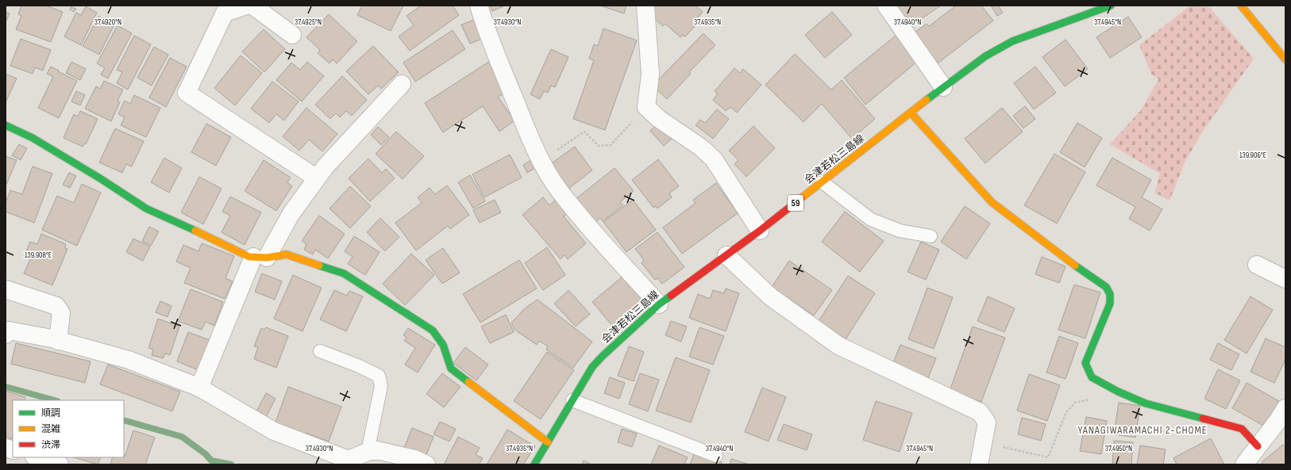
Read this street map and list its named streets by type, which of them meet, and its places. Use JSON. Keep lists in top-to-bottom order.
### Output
{
  "streets": {
    "street": ["会津若松三島線", "59"]
  },
  "districts": ["YANAGIWARAMACHI 2-CHOME"],
  "legend": ["順調", "混雑", "渋滞"],
  "coordinates": [
    "37.4920°N",
    "37.4925°N",
    "37.4930°N",
    "37.4935°N",
    "37.4940°N",
    "37.4945°N",
    "139.906°E",
    "139.908°E",
    "37.4950°N"
  ]
}
